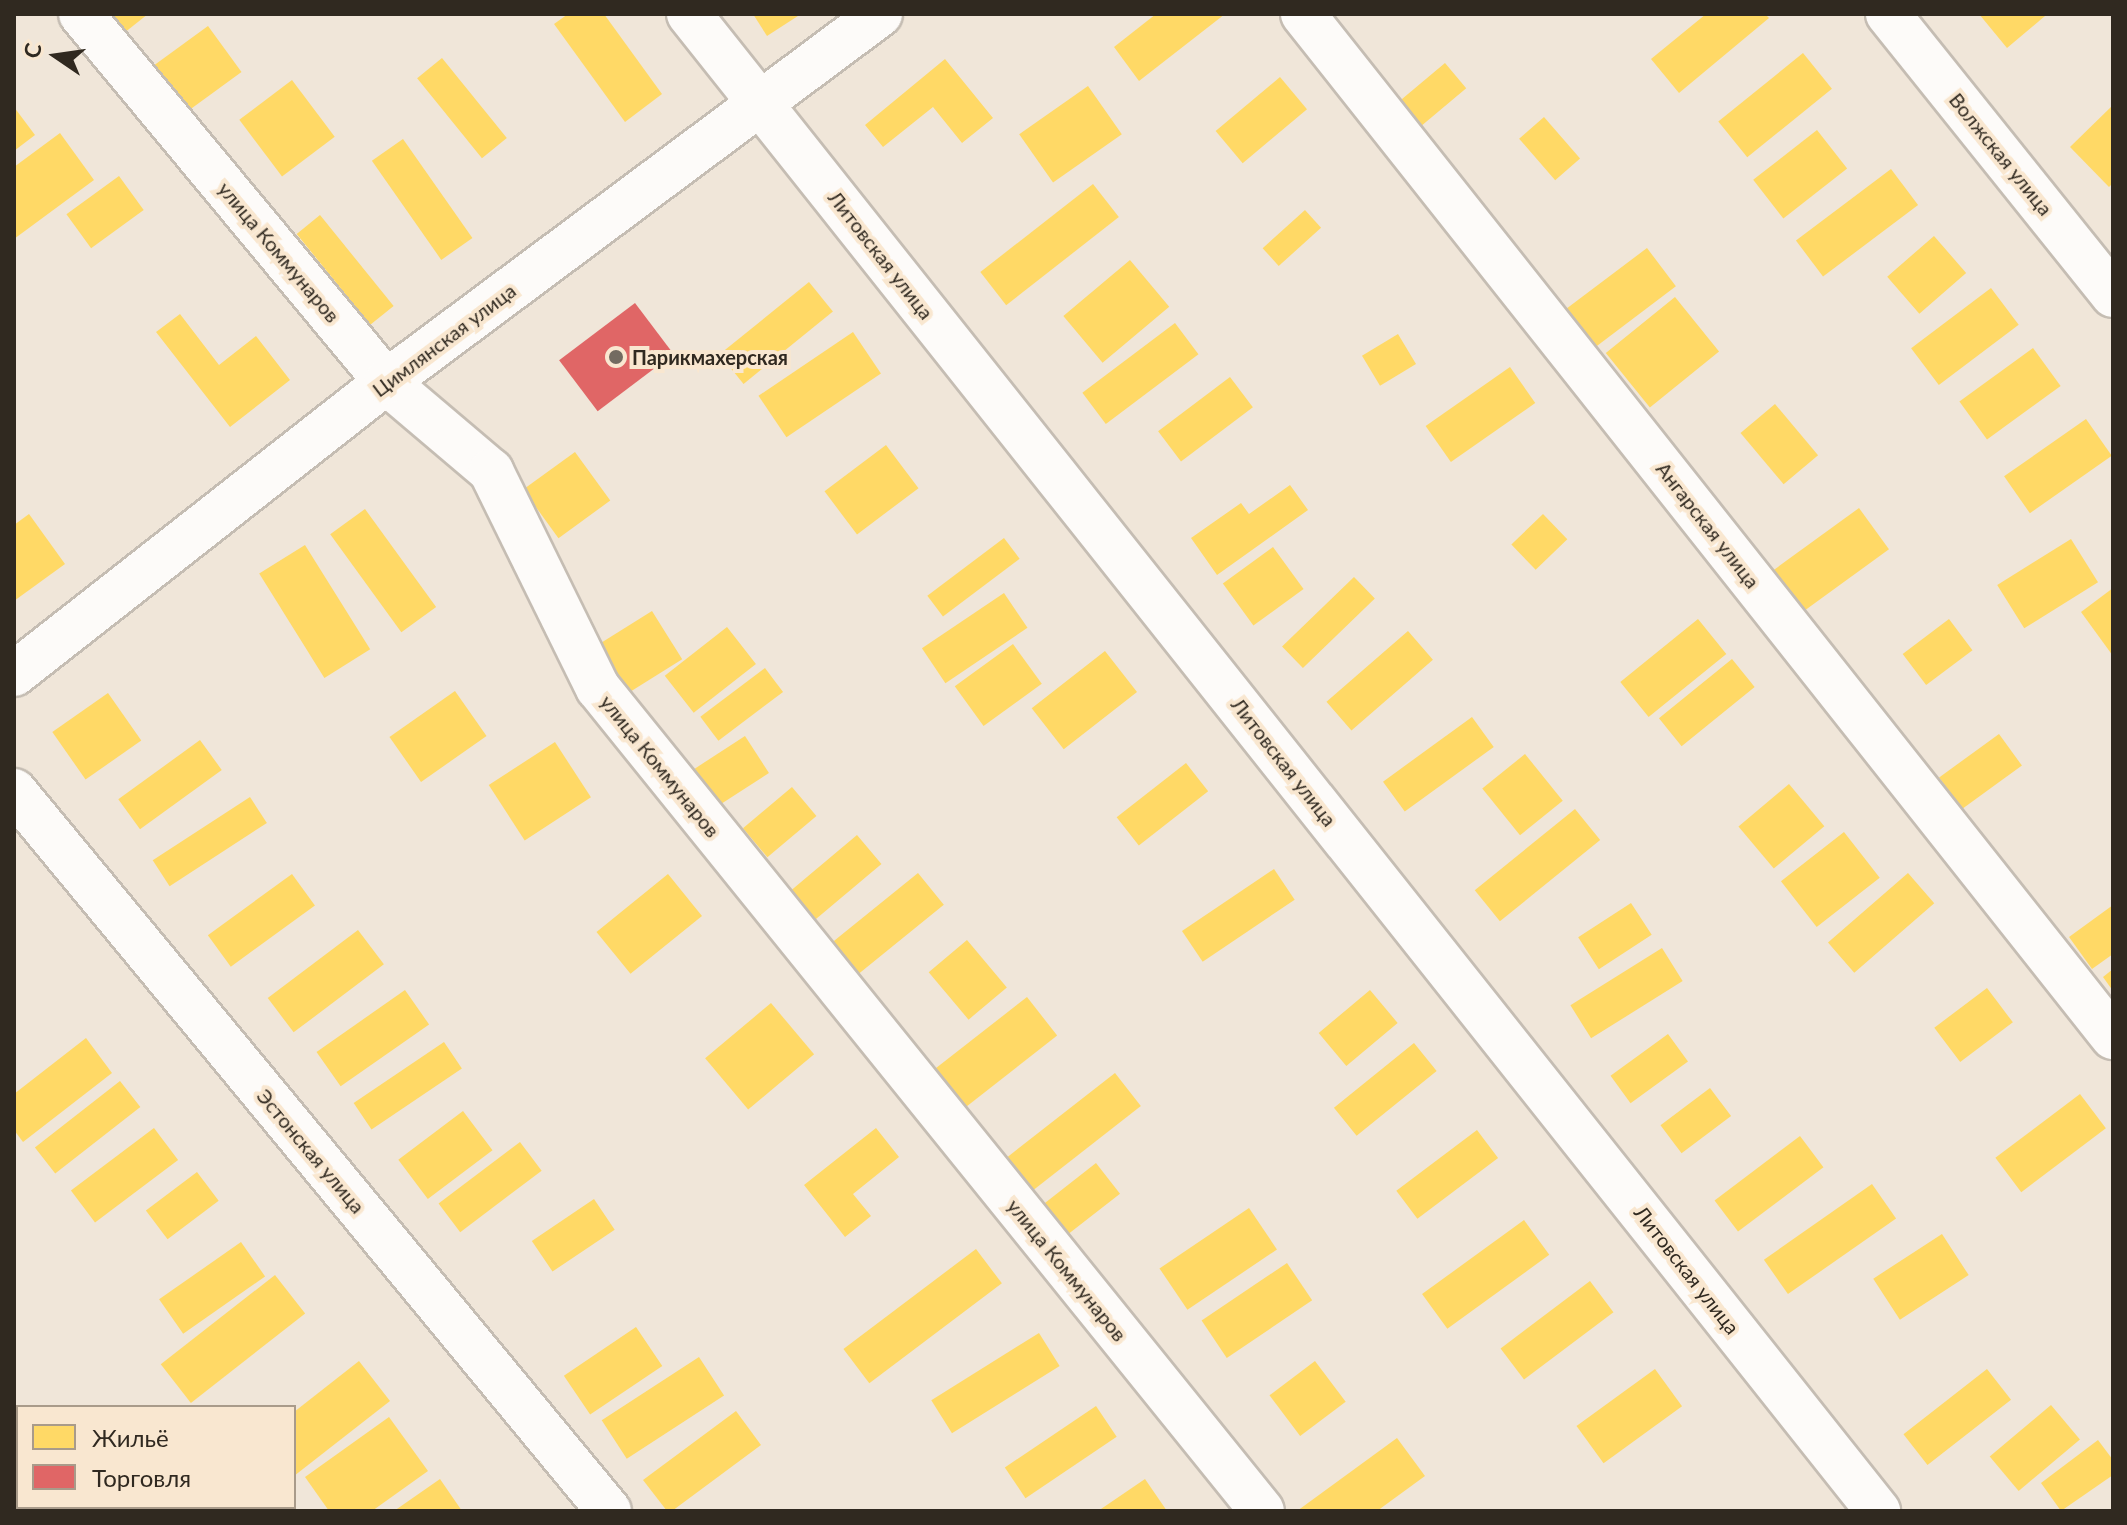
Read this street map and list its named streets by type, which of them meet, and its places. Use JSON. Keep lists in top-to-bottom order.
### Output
{
  "streets": {
    "street": [
      "Волжская улица",
      "улица Коммунаров",
      "Литовская улица",
      "Цимлянская улица",
      "Ангарская улица",
      "Эстонская улица"
    ]
  },
  "crossings": [
    ["улица Коммунаров", "Цимлянская улица"],
    ["Литовская улица", "Цимлянская улица"]
  ],
  "places": ["Парикмахерская"],
  "legend": ["Жильё", "Торговля"],
  "north": "left"
}
